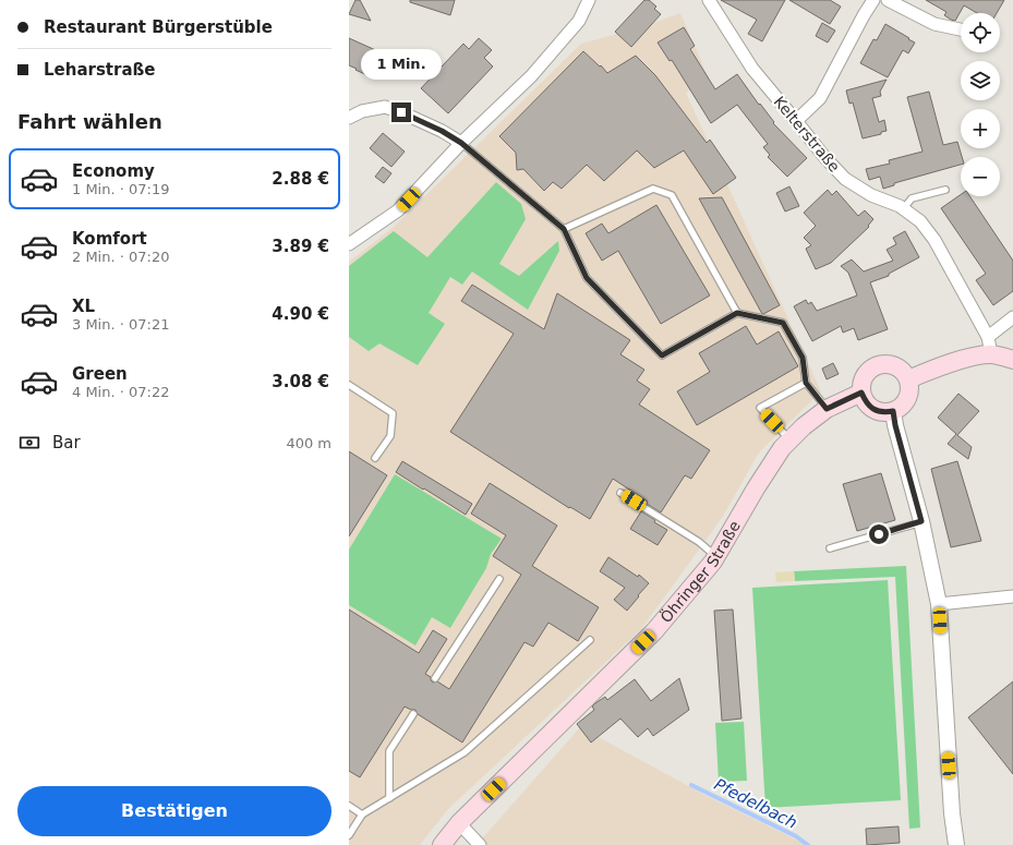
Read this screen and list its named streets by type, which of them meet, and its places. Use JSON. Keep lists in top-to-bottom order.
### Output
{
  "streets": {
    "main road": ["Öhringer Straße"],
    "street": ["Kelterstraße"]
  },
  "water": ["Pfedelbach"],
  "page": {
    "banner": ["Restaurant Bürgerstüble", "Leharstraße"],
    "map_buttons": ["+", "−"],
    "bubble": "1 Min.",
    "heading": "Fahrt wählen",
    "list": [
      {
        "name": "Economy",
        "note": "1 Min. · 07:19",
        "value": "2.88 €"
      },
      {
        "name": "Komfort",
        "note": "2 Min. · 07:20",
        "value": "3.89 €"
      },
      {
        "name": "XL",
        "note": "3 Min. · 07:21",
        "value": "4.90 €"
      },
      {
        "name": "Green",
        "note": "4 Min. · 07:22",
        "value": "3.08 €"
      }
    ],
    "pay": ["Bar", "400 m"],
    "buttons": "Bestätigen"
  }
}
